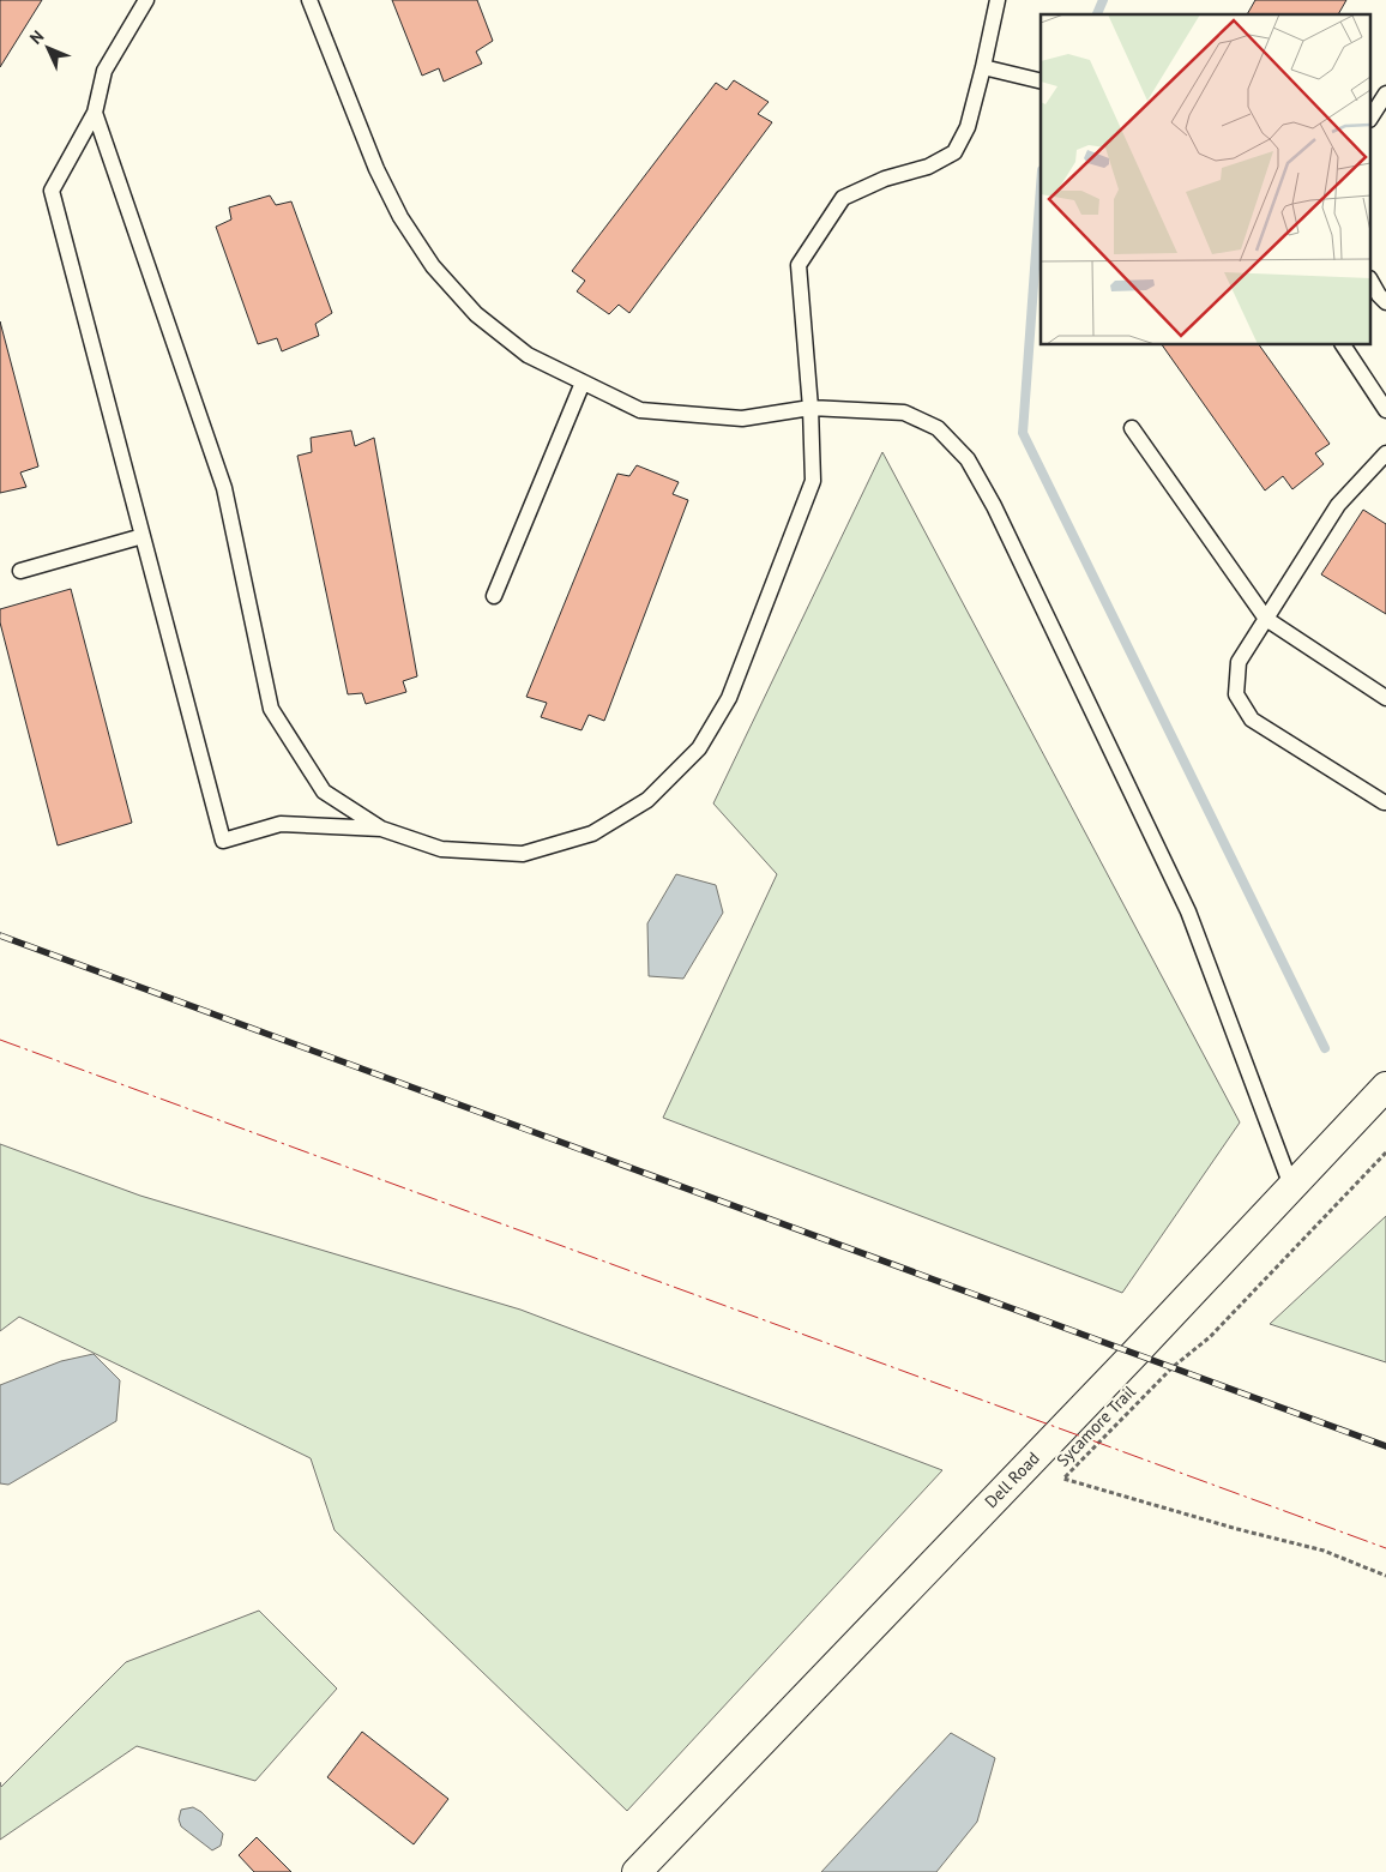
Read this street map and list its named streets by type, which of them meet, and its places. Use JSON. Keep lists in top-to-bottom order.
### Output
{
  "streets": {
    "street": ["Dell Road"],
    "path": ["Sycamore Trail"]
  },
  "north": "top left"
}
